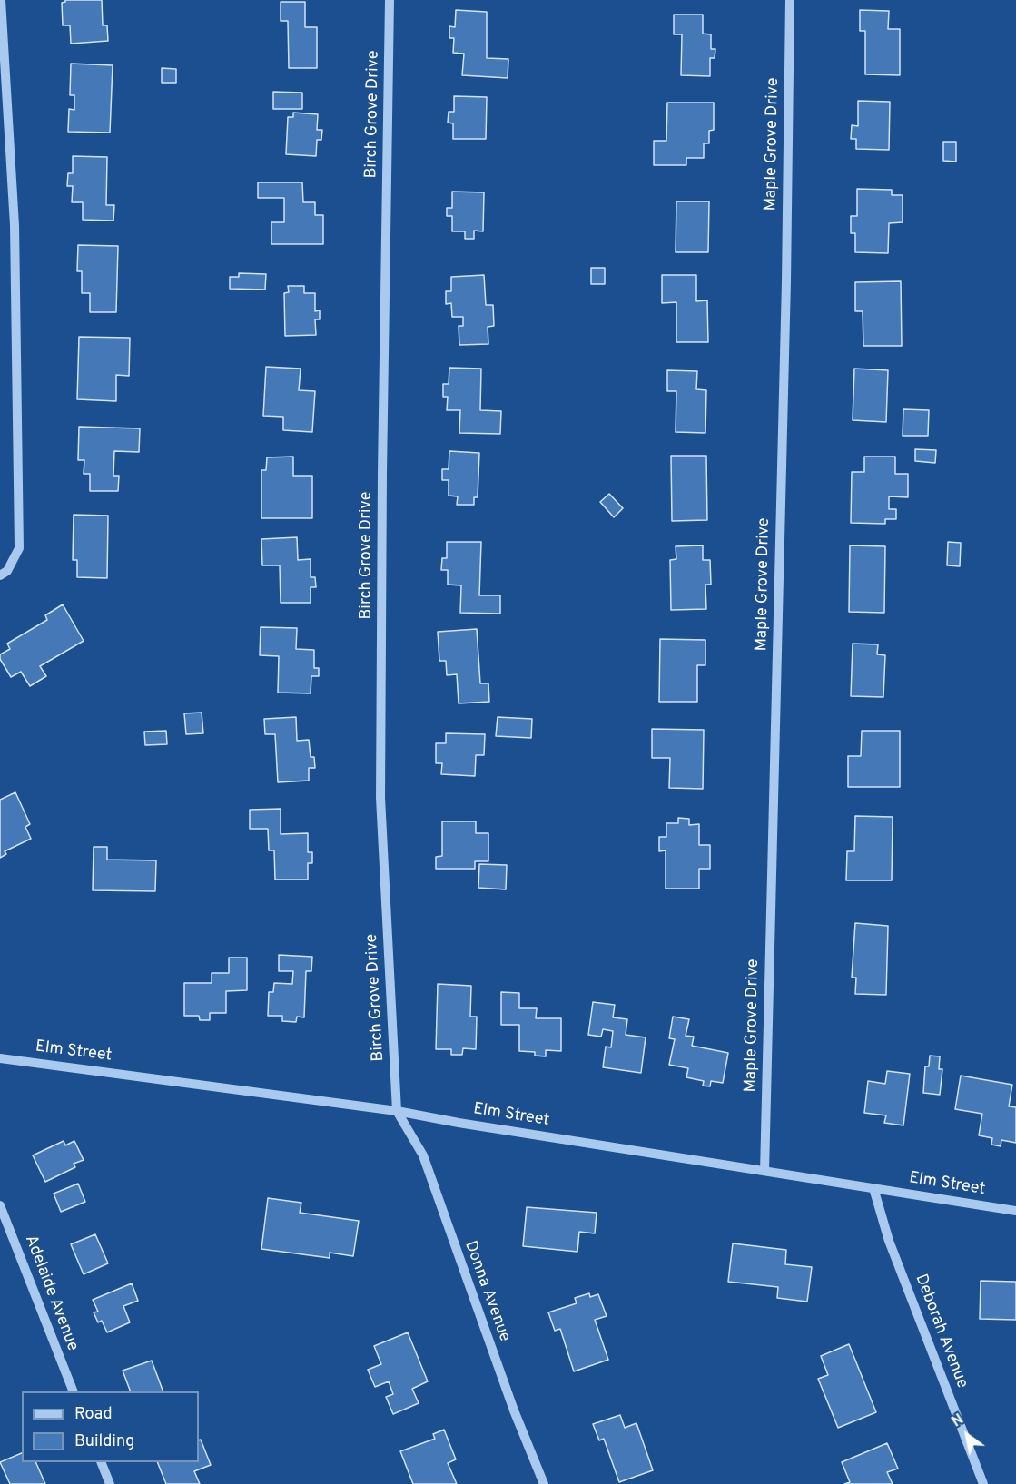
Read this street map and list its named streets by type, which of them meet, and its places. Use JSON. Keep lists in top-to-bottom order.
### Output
{
  "streets": {
    "street": [
      "Birch Grove Drive",
      "Maple Grove Drive",
      "Elm Street",
      "Donna Avenue",
      "Adelaide Avenue",
      "Deborah Avenue"
    ]
  },
  "crossings": [
    ["Birch Grove Drive", "Elm Street"],
    ["Birch Grove Drive", "Donna Avenue"],
    ["Maple Grove Drive", "Elm Street"],
    ["Elm Street", "Donna Avenue"],
    ["Elm Street", "Deborah Avenue"]
  ],
  "legend": ["Road", "Building"],
  "north": "top left"
}
